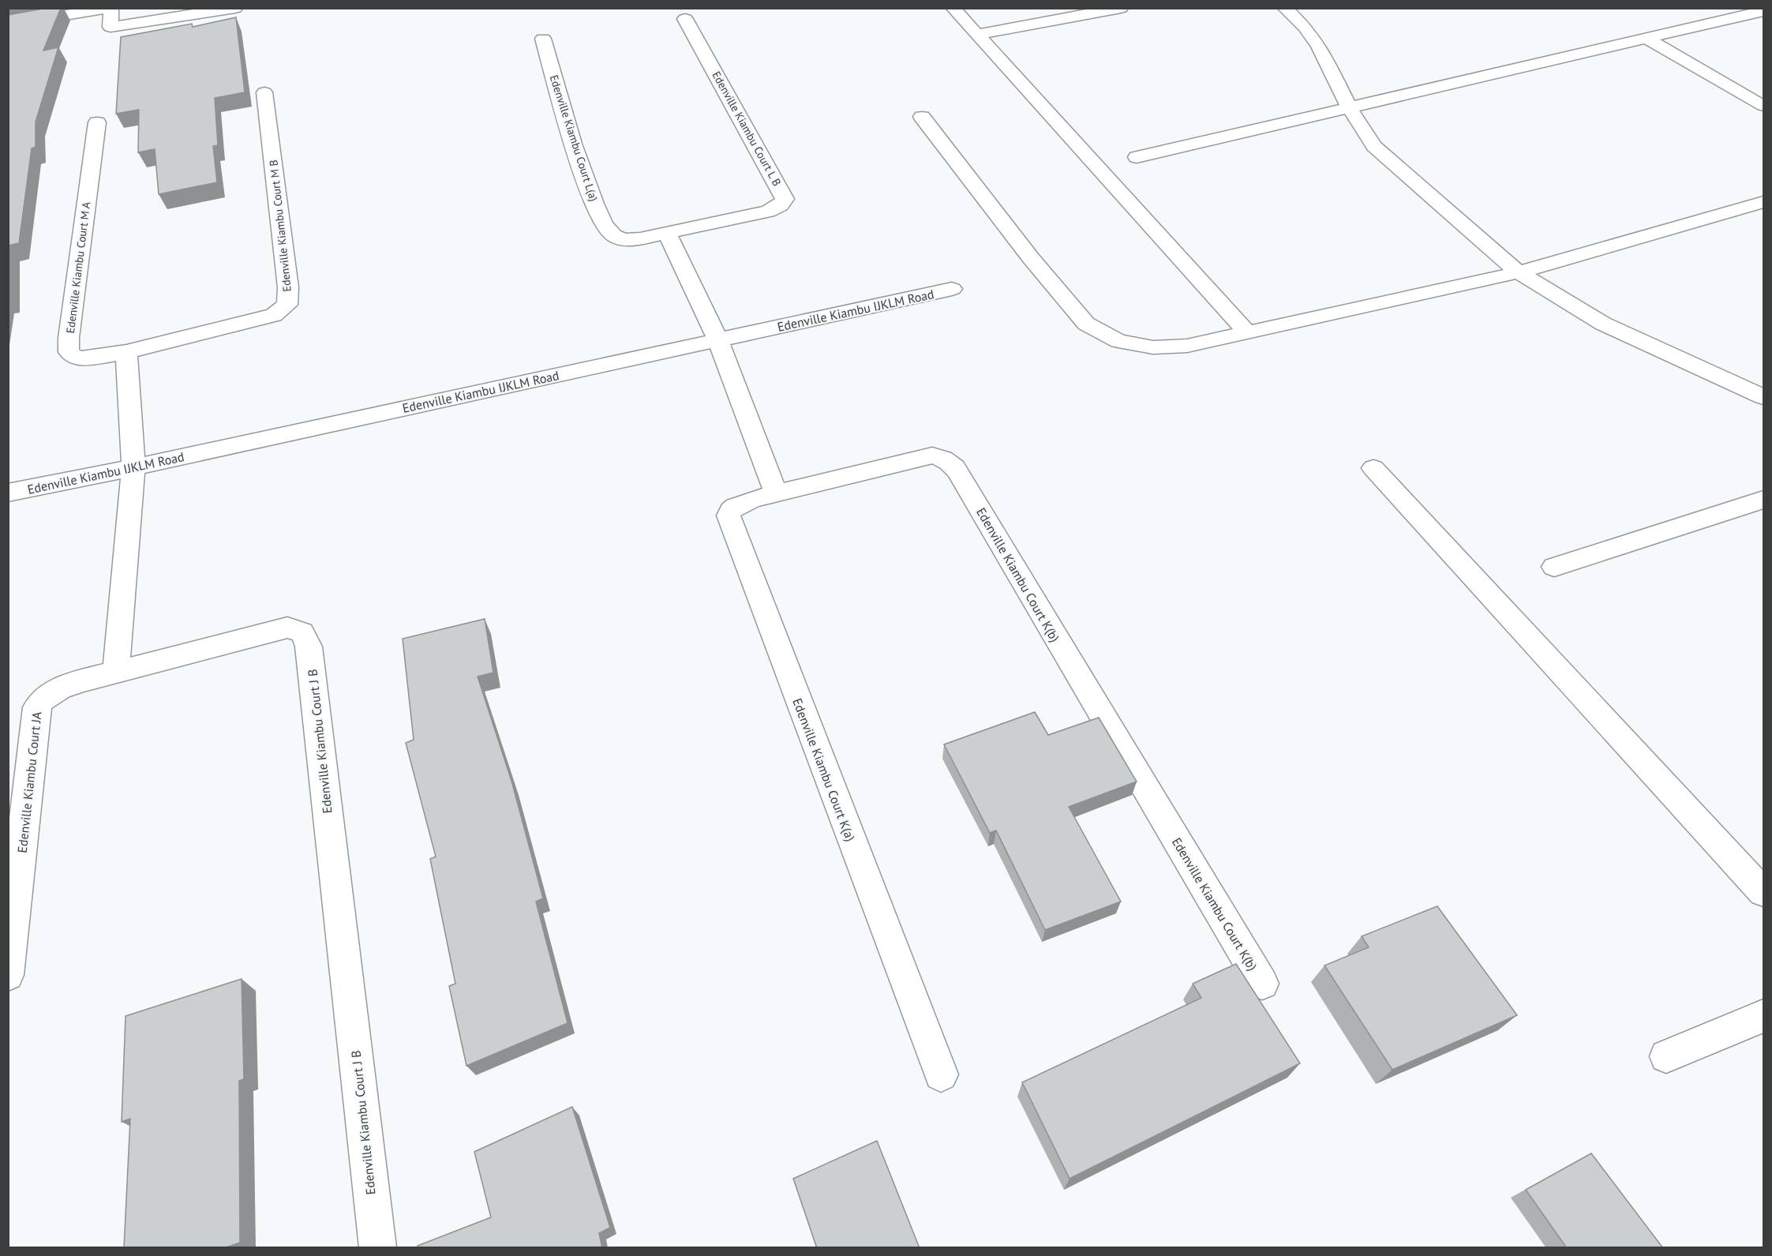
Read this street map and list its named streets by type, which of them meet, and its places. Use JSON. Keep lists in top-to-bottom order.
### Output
{
  "streets": {
    "street": [
      "Edenville Kiambu Court L B",
      "Edenville Kiambu Court L(a)",
      "Edenville Kiambu Court M B",
      "Edenville Kiambu Court M A",
      "Edenville Kiambu IJKLM Road",
      "Edenville Kiambu Court K(b)",
      "Edenville Kiambu Court J B",
      "Edenville Kiambu Court K(a)",
      "Edenville Kiambu Court JA"
    ]
  },
  "crossings": [
    ["Edenville Kiambu Court L B", "Edenville Kiambu Court L(a)"],
    ["Edenville Kiambu Court M B", "Edenville Kiambu Court M A"],
    ["Edenville Kiambu Court K(b)", "Edenville Kiambu Court K(a)"],
    ["Edenville Kiambu Court J B", "Edenville Kiambu Court JA"]
  ]
}
